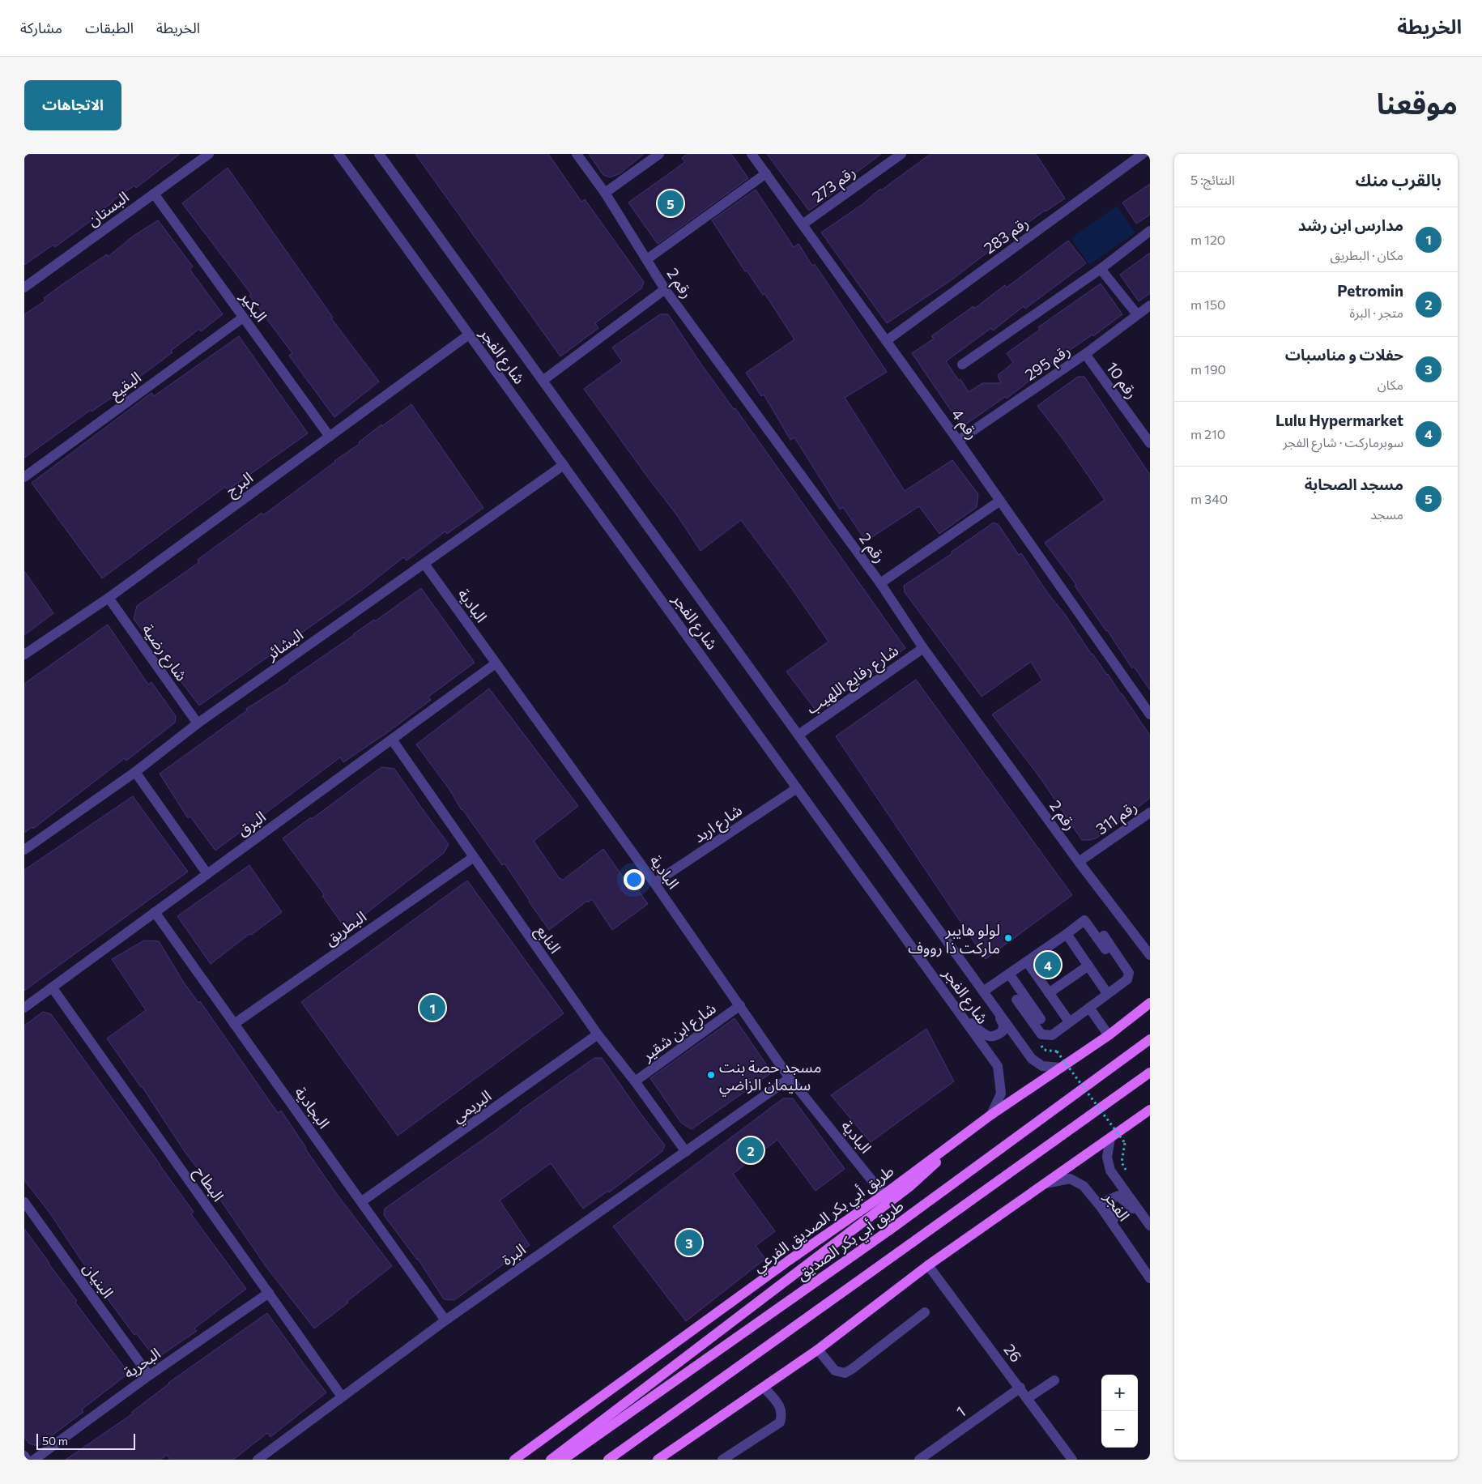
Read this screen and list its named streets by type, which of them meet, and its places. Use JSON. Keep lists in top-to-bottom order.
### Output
{
  "streets": {
    "main road": ["طريق أبي بكر الصديق الفرعي", "طريق أبي بكر الصديق"],
    "street": [
      "رقم 273",
      "البستان",
      "رقم 283",
      "رقم 2",
      "البكير",
      "شارع الفجر",
      "رقم 295",
      "رقم 10",
      "البقيع",
      "رقم 4",
      "البرج",
      "البادية",
      "البشائر",
      "شارع رضية",
      "شارع رفايع اللهيب",
      "رقم 311",
      "البرق",
      "شارع اربد",
      "البطريق",
      "النابع",
      "شارع ابن شقير",
      "البريمي",
      "البجادية",
      "البطاح",
      "الفجر",
      "البرة",
      "البنيان",
      "26",
      "البحرية",
      "1"
    ]
  },
  "crossings": [
    ["رقم 273", "رقم 4"],
    ["البستان", "البكير"],
    ["رقم 283", "رقم 4"],
    ["رقم 2", "شارع رفايع اللهيب"],
    ["رقم 2", "رقم 311"],
    ["البكير", "البقيع"],
    ["البكير", "البرج"],
    ["شارع الفجر", "البرج"],
    ["شارع الفجر", "البشائر"],
    ["شارع الفجر", "شارع رفايع اللهيب"],
    ["شارع الفجر", "شارع اربد"],
    ["شارع الفجر", "طريق أبي بكر الصديق الفرعي"],
    ["رقم 295", "رقم 10"],
    ["رقم 295", "رقم 4"],
    ["البرج", "شارع رضية"],
    ["البادية", "البشائر"],
    ["البادية", "البرق"],
    ["البادية", "شارع اربد"],
    ["البادية", "شارع ابن شقير"],
    ["البادية", "طريق أبي بكر الصديق الفرعي"],
    ["البادية", "البرة"],
    ["البشائر", "شارع رضية"],
    ["البرق", "النابع"],
    ["البرق", "البجادية"],
    ["البرق", "البطاح"],
    ["البطريق", "النابع"],
    ["البطريق", "البجادية"],
    ["النابع", "شارع ابن شقير"],
    ["النابع", "البريمي"],
    ["النابع", "البرة"],
    ["البريمي", "البجادية"],
    ["البجادية", "البرة"],
    ["البطاح", "البرة"],
    ["البطاح", "البحرية"],
    ["البنيان", "البحرية"],
    ["26", "1"]
  ],
  "places": ["لولو هايبر ماركت ذا رووف", "مسجد حصة بنت سليمان الزاضي"],
  "scale_bar": "50 m",
  "page": {
    "header": "الخريطة",
    "nav": ["الخريطة", "الطبقات", "مشاركة"],
    "title": "موقعنا",
    "buttons": "الاتجاهات",
    "heading": ["بالقرب منك", "النتائج: 5"],
    "pins": [
      "5",
      "4",
      "1",
      "2",
      "3"
    ],
    "list": [
      {
        "mark": "1",
        "name": "مدارس ابن رشد",
        "note": "مكان · البطريق",
        "value": "120 m"
      },
      {
        "mark": "2",
        "name": "Petromin",
        "note": "متجر · البرة",
        "value": "150 m"
      },
      {
        "mark": "3",
        "name": "حفلات و مناسبات",
        "note": "مكان",
        "value": "190 m"
      },
      {
        "mark": "4",
        "name": "Lulu Hypermarket",
        "note": "سوبرماركت · شارع الفجر",
        "value": "210 m"
      },
      {
        "mark": "5",
        "name": "مسجد الصحابة",
        "note": "مسجد",
        "value": "340 m"
      }
    ],
    "map_buttons": ["+", "−"],
    "scale": "50 m"
  }
}
